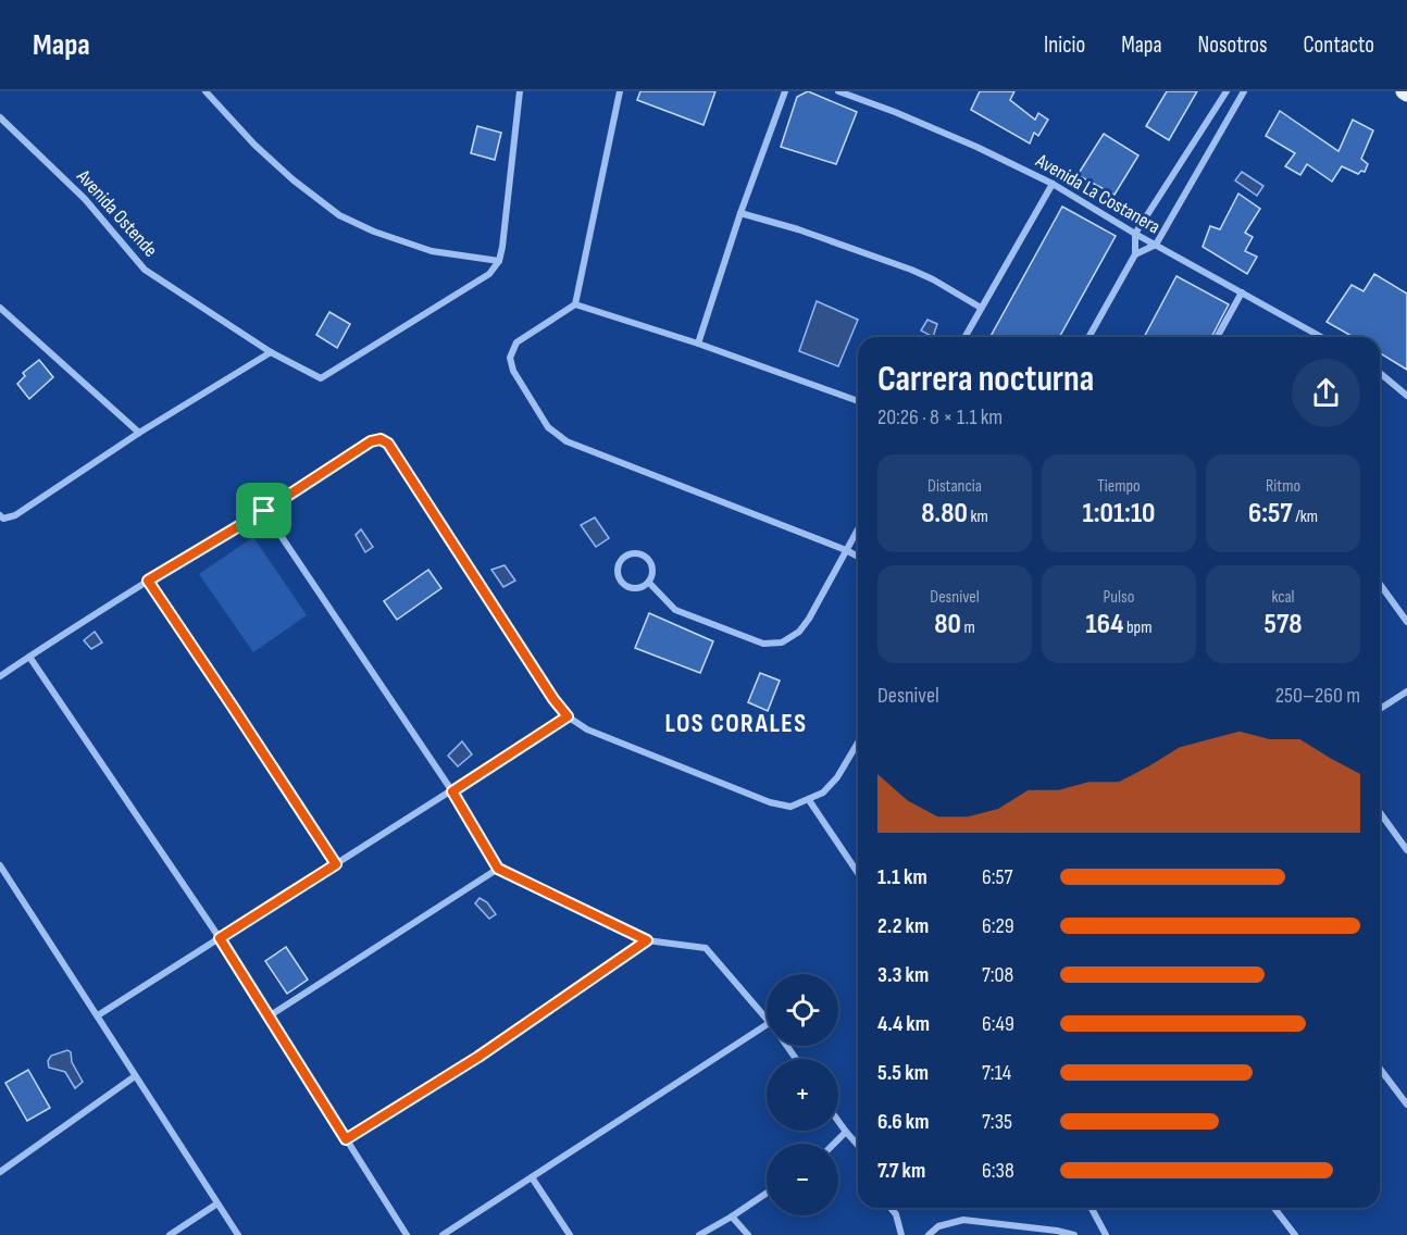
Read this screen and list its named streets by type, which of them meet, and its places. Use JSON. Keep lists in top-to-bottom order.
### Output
{
  "streets": {
    "street": ["Avenida La Costanera", "Avenida Ostende"]
  },
  "districts": ["LOS CORALES"],
  "page": {
    "header": "Mapa",
    "nav": [
      "Inicio",
      "Mapa",
      "Nosotros",
      "Contacto"
    ],
    "heading": ["Carrera nocturna", "20:26 · 8 × 1.1 km"],
    "stats": [
      ["Distancia", "8.80 km"],
      ["Tiempo", "1:01:10"],
      ["Ritmo", "6:57 /km"],
      ["Desnivel", "80 m"],
      ["Pulso", "164 bpm"],
      ["kcal", "578"]
    ],
    "chart": ["Desnivel", "250–260 m"],
    "list": [
      {
        "name": "1.1 km",
        "note": "6:57"
      },
      {
        "name": "2.2 km",
        "note": "6:29"
      },
      {
        "name": "3.3 km",
        "note": "7:08"
      },
      {
        "name": "4.4 km",
        "note": "6:49"
      },
      {
        "name": "5.5 km",
        "note": "7:14"
      },
      {
        "name": "6.6 km",
        "note": "7:35"
      },
      {
        "name": "7.7 km",
        "note": "6:38"
      }
    ],
    "map_buttons": ["+", "−"]
  }
}
